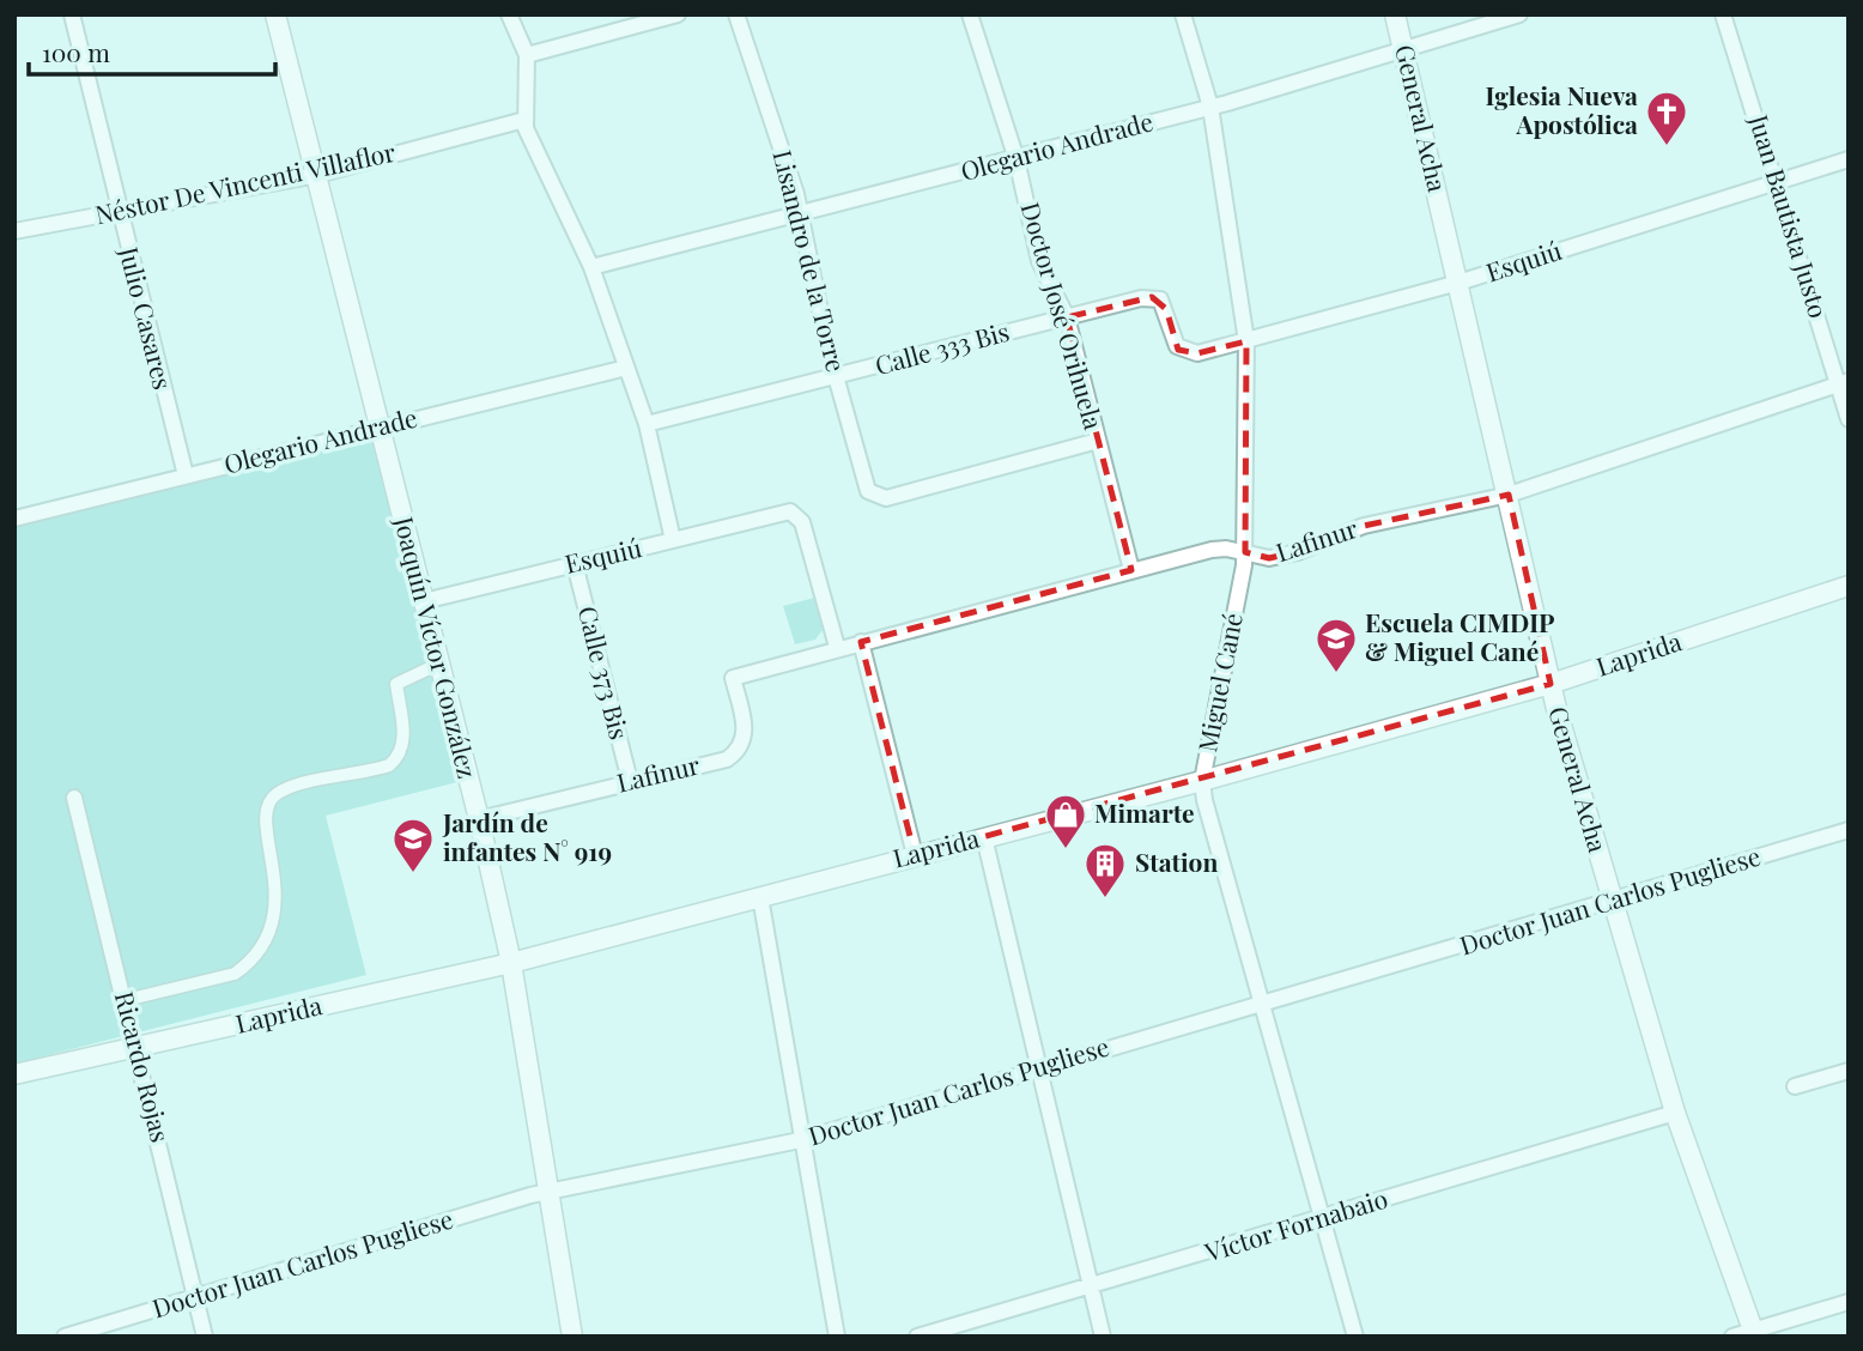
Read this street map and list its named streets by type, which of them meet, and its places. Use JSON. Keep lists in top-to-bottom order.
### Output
{
  "streets": {
    "street": [
      "General Acha",
      "Olegario Andrade",
      "Néstor De Vincenti Villaflor",
      "Juan Bautista Justo",
      "Lisandro de la Torre",
      "Esquiú",
      "Doctor José Orihuela",
      "Julio Casares",
      "Calle 333 Bis",
      "Lafinur",
      "Joaquín Víctor González",
      "Laprida",
      "Calle 373 Bis",
      "Miguel Cané",
      "Doctor Juan Carlos Pugliese",
      "Ricardo Rojas",
      "Víctor Fornabaio"
    ]
  },
  "crossings": [
    ["General Acha", "Olegario Andrade"],
    ["General Acha", "Esquiú"],
    ["General Acha", "Lafinur"],
    ["General Acha", "Laprida"],
    ["General Acha", "Doctor Juan Carlos Pugliese"],
    ["General Acha", "Víctor Fornabaio"],
    ["Olegario Andrade", "Lisandro de la Torre"],
    ["Olegario Andrade", "Doctor José Orihuela"],
    ["Olegario Andrade", "Julio Casares"],
    ["Olegario Andrade", "Joaquín Víctor González"],
    ["Olegario Andrade", "Miguel Cané"],
    ["Néstor De Vincenti Villaflor", "Julio Casares"],
    ["Néstor De Vincenti Villaflor", "Joaquín Víctor González"],
    ["Juan Bautista Justo", "Esquiú"],
    ["Juan Bautista Justo", "Lafinur"],
    ["Lisandro de la Torre", "Doctor José Orihuela"],
    ["Lisandro de la Torre", "Calle 333 Bis"],
    ["Esquiú", "Calle 333 Bis"],
    ["Esquiú", "Lafinur"],
    ["Esquiú", "Joaquín Víctor González"],
    ["Esquiú", "Calle 373 Bis"],
    ["Esquiú", "Miguel Cané"],
    ["Doctor José Orihuela", "Calle 333 Bis"],
    ["Doctor José Orihuela", "Lafinur"],
    ["Lafinur", "Joaquín Víctor González"],
    ["Lafinur", "Calle 373 Bis"],
    ["Lafinur", "Miguel Cané"],
    ["Joaquín Víctor González", "Laprida"],
    ["Joaquín Víctor González", "Doctor Juan Carlos Pugliese"],
    ["Laprida", "Miguel Cané"],
    ["Laprida", "Ricardo Rojas"],
    ["Miguel Cané", "Doctor Juan Carlos Pugliese"],
    ["Miguel Cané", "Víctor Fornabaio"],
    ["Doctor Juan Carlos Pugliese", "Ricardo Rojas"]
  ],
  "places": {
    "church": ["Iglesia Nueva Apostólica"],
    "school or university": ["Escuela CIMDIP & Miguel Cané", "Jardín de infantes N° 919"],
    "shop": ["Mimarte"],
    "building": ["Station"]
  },
  "scale_bar": "100 m"
}
